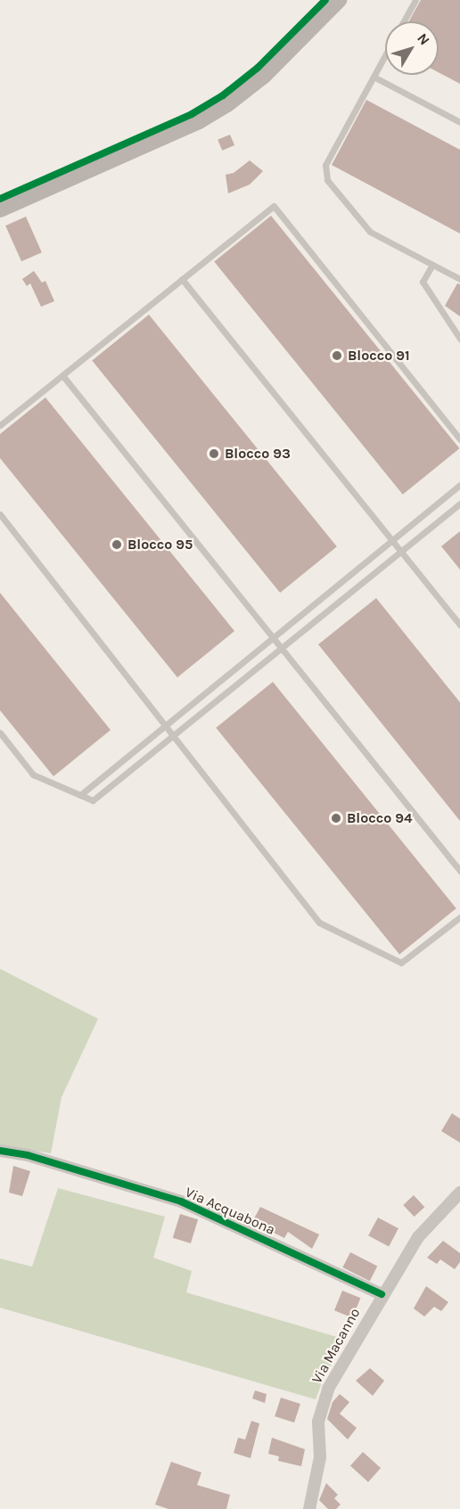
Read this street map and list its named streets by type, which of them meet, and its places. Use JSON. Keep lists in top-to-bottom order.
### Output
{
  "streets": {
    "street": ["Via Acquabona", "Via Macanno"]
  },
  "crossings": [
    ["Via Acquabona", "Via Macanno"]
  ],
  "places": [
    "Blocco 91",
    "Blocco 93",
    "Blocco 95",
    "Blocco 94"
  ],
  "north": "top right"
}
